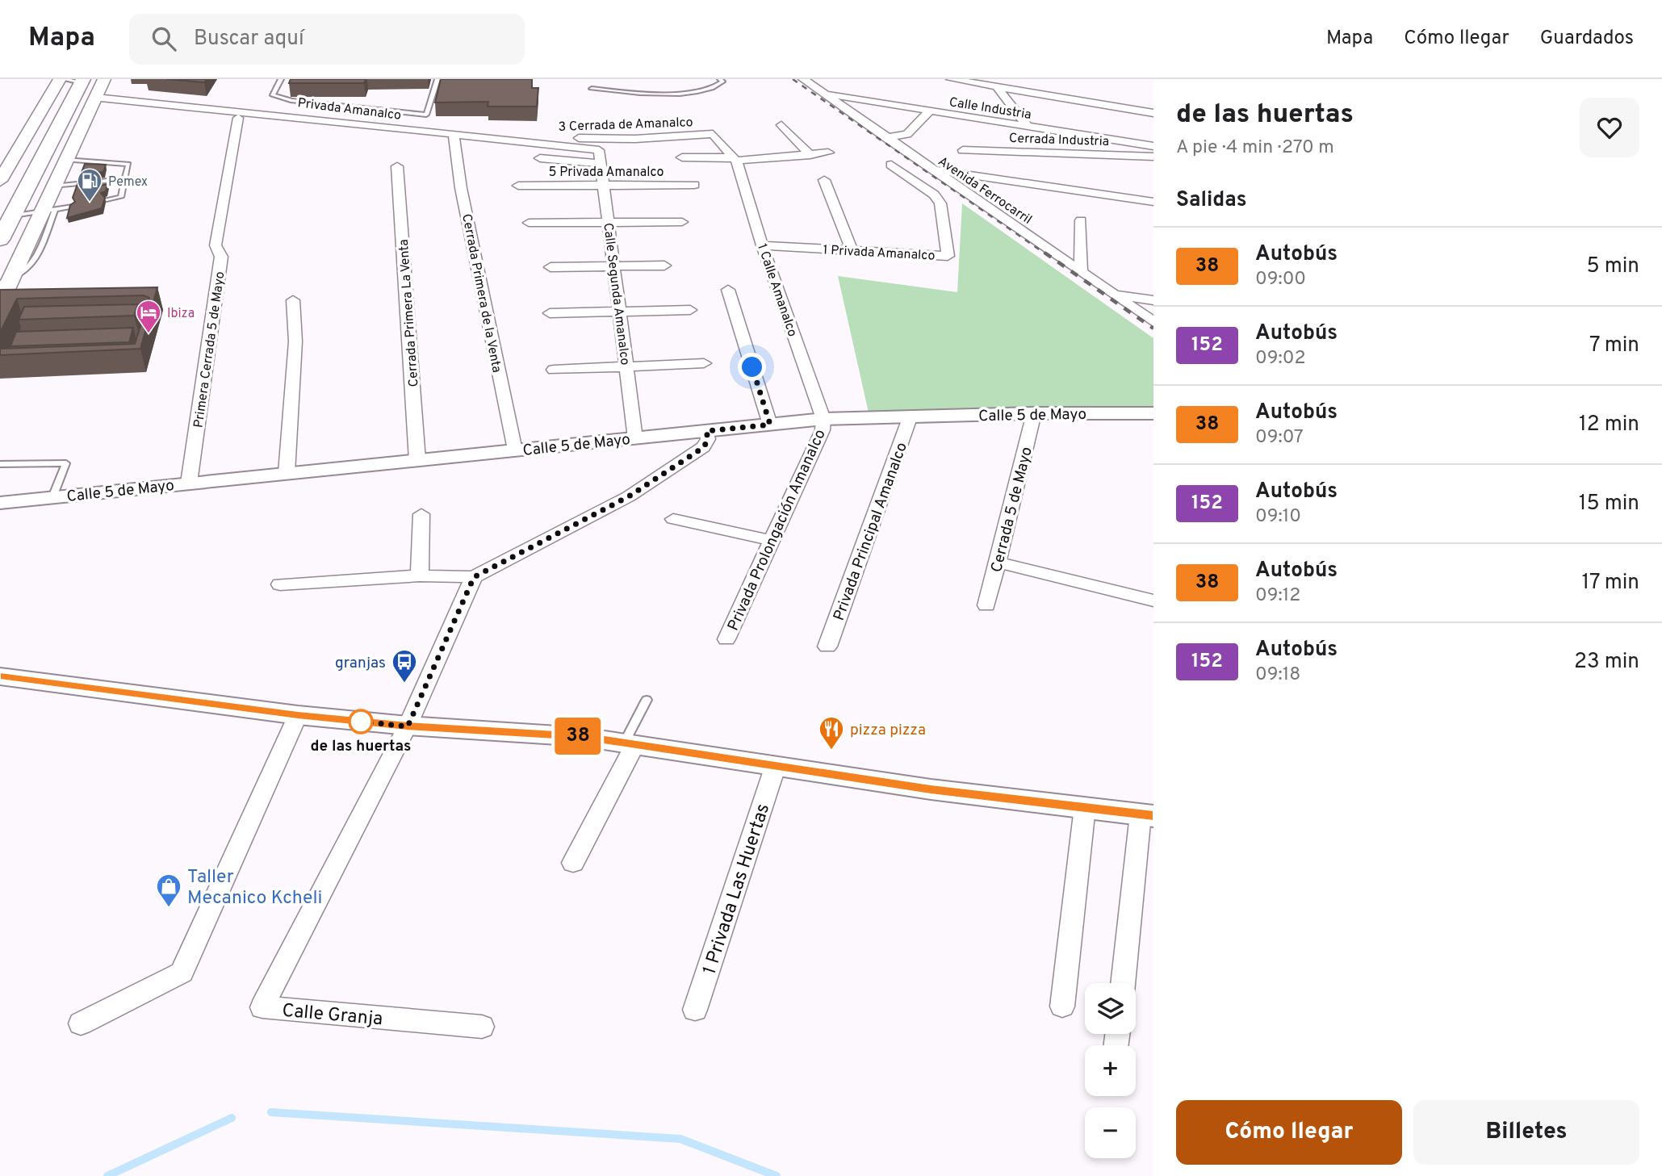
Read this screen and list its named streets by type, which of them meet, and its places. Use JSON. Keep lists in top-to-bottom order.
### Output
{
  "streets": {
    "street": [
      "Calle Industria",
      "Privada Amanalco",
      "3 Cerrada de Amanalco",
      "Cerrada Industria",
      "5 Privada Amanalco",
      "Avenida Ferrocarril",
      "1 Privada Amanalco",
      "1 Calle Amanalco",
      "Cerrada Primera de la Venta",
      "Calle Segunda Amanalco",
      "Cerrada Primera La Venta",
      "Primera Cerrada 5 de Mayo",
      "Calle 5 de Mayo",
      "Cerrada 5 de Mayo",
      "Privada Prolongación Amanalco",
      "Privada Principal Amanalco",
      "1 Privada Las Huertas",
      "Calle Granja"
    ]
  },
  "crossings": [
    ["Calle Industria", "Avenida Ferrocarril"],
    ["Privada Amanalco", "3 Cerrada de Amanalco"],
    ["Privada Amanalco", "Cerrada Primera de la Venta"],
    ["Privada Amanalco", "Calle Segunda Amanalco"],
    ["3 Cerrada de Amanalco", "1 Calle Amanalco"],
    ["5 Privada Amanalco", "Calle Segunda Amanalco"],
    ["1 Privada Amanalco", "1 Calle Amanalco"],
    ["1 Calle Amanalco", "Calle 5 de Mayo"],
    ["1 Calle Amanalco", "Privada Prolongación Amanalco"],
    ["Cerrada Primera de la Venta", "Calle 5 de Mayo"],
    ["Calle Segunda Amanalco", "Calle 5 de Mayo"],
    ["Cerrada Primera La Venta", "Calle 5 de Mayo"],
    ["Primera Cerrada 5 de Mayo", "Calle 5 de Mayo"],
    ["Calle 5 de Mayo", "Cerrada 5 de Mayo"],
    ["Calle 5 de Mayo", "Privada Prolongación Amanalco"],
    ["Calle 5 de Mayo", "Privada Principal Amanalco"]
  ],
  "places": {
    "fuel station": ["Pemex"],
    "hotel": ["Ibiza"],
    "bus stop": ["granjas"],
    "other": ["de las huertas"],
    "restaurant": ["pizza pizza"],
    "shop": ["Taller Mecanico Kcheli"]
  },
  "lines": ["bus line 38"],
  "page": {
    "header": "Mapa",
    "search": "Buscar aquí",
    "nav": ["Mapa", "Cómo llegar", "Guardados"],
    "on_map": "38",
    "heading": [
      ["de las huertas", "A pie · 4 min · 270 m"],
      "Salidas"
    ],
    "list": [
      {
        "mark": "38",
        "name": "Autobús",
        "note": "09:00",
        "value": "5 min"
      },
      {
        "mark": "152",
        "name": "Autobús",
        "note": "09:02",
        "value": "7 min"
      },
      {
        "mark": "38",
        "name": "Autobús",
        "note": "09:07",
        "value": "12 min"
      },
      {
        "mark": "152",
        "name": "Autobús",
        "note": "09:10",
        "value": "15 min"
      },
      {
        "mark": "38",
        "name": "Autobús",
        "note": "09:12",
        "value": "17 min"
      },
      {
        "mark": "152",
        "name": "Autobús",
        "note": "09:18",
        "value": "23 min"
      }
    ],
    "map_buttons": ["+", "−"],
    "buttons": ["Cómo llegar", "Billetes"]
  }
}
